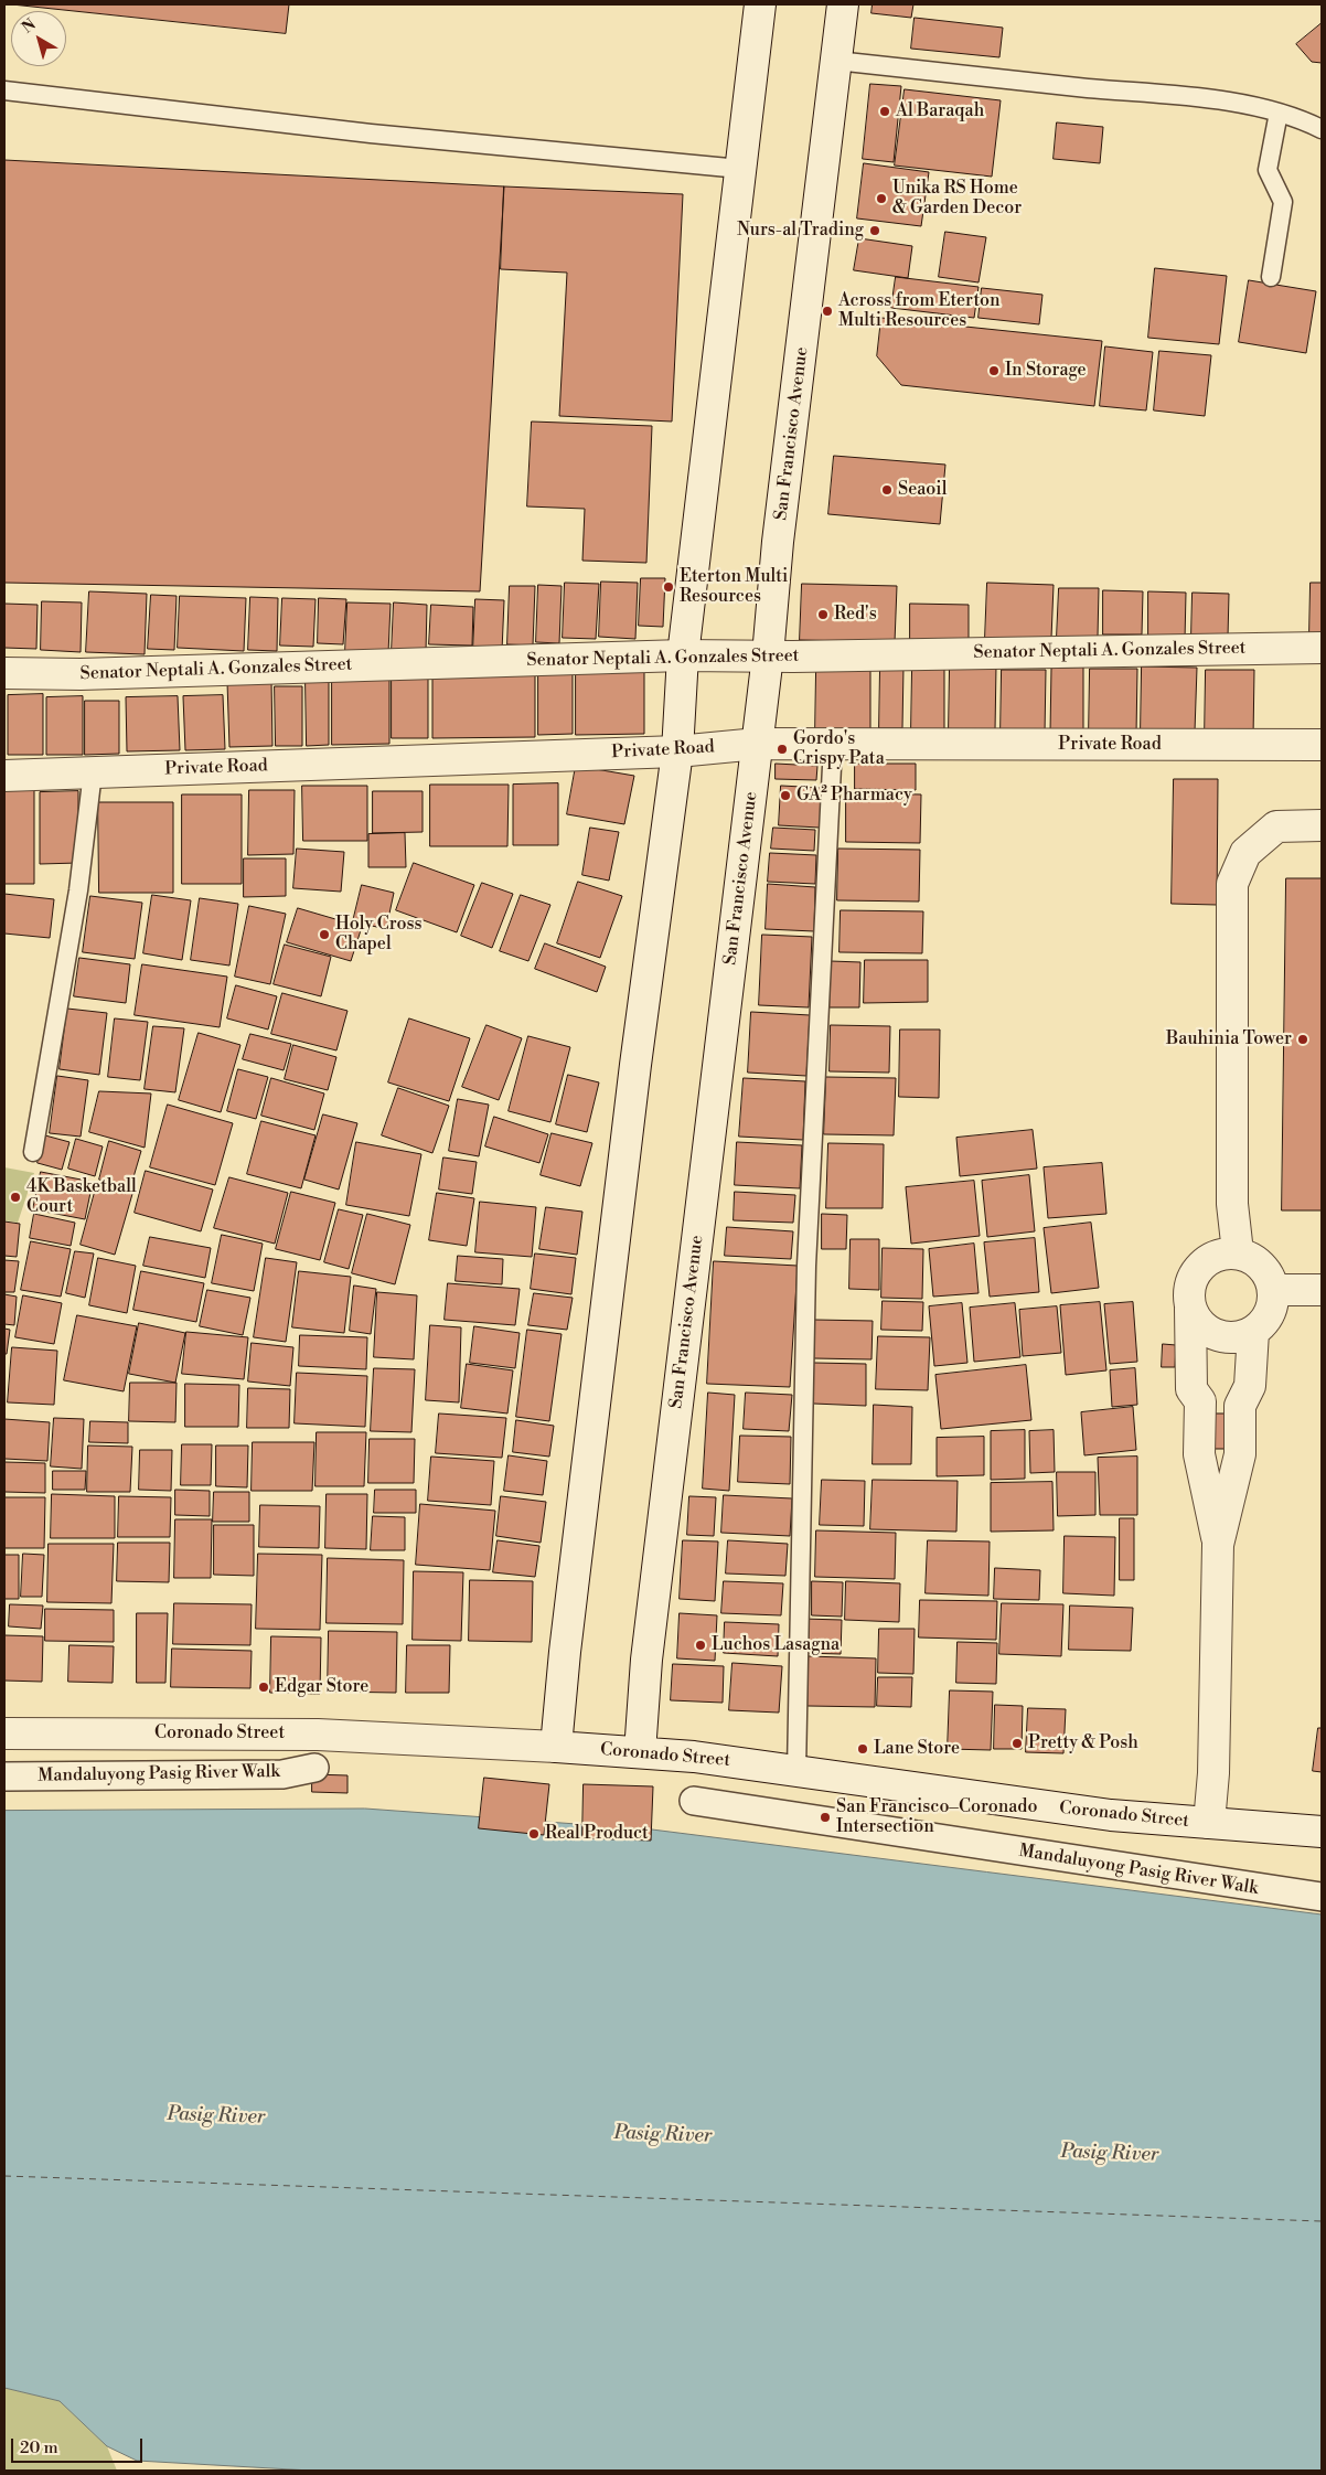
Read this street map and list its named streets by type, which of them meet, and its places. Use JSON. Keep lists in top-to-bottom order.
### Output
{
  "streets": {
    "street": [
      "San Francisco Avenue",
      "Senator Neptali A. Gonzales Street",
      "Private Road",
      "Coronado Street",
      "Mandaluyong Pasig River Walk"
    ]
  },
  "crossings": [
    ["San Francisco Avenue", "Senator Neptali A. Gonzales Street"],
    ["San Francisco Avenue", "Private Road"],
    ["San Francisco Avenue", "Coronado Street"]
  ],
  "water": ["Pasig River"],
  "places": [
    "Al Baraqah",
    "Unika RS Home & Garden Decor",
    "Nurs-al Trading",
    "Across from Eterton Multi Resources",
    "In Storage",
    "Seaoil",
    "Eterton Multi Resources",
    "Red's",
    "Gordo's Crispy Pata",
    "GA² Pharmacy",
    "Holy Cross Chapel",
    "Bauhinia Tower",
    "4K Basketball Court",
    "Luchos Lasagna",
    "Edgar Store",
    "Pretty & Posh",
    "Lane Store",
    "San Francisco–Coronado Intersection",
    "Real Product"
  ],
  "scale_bar": "20 m",
  "north": "top left"
}
